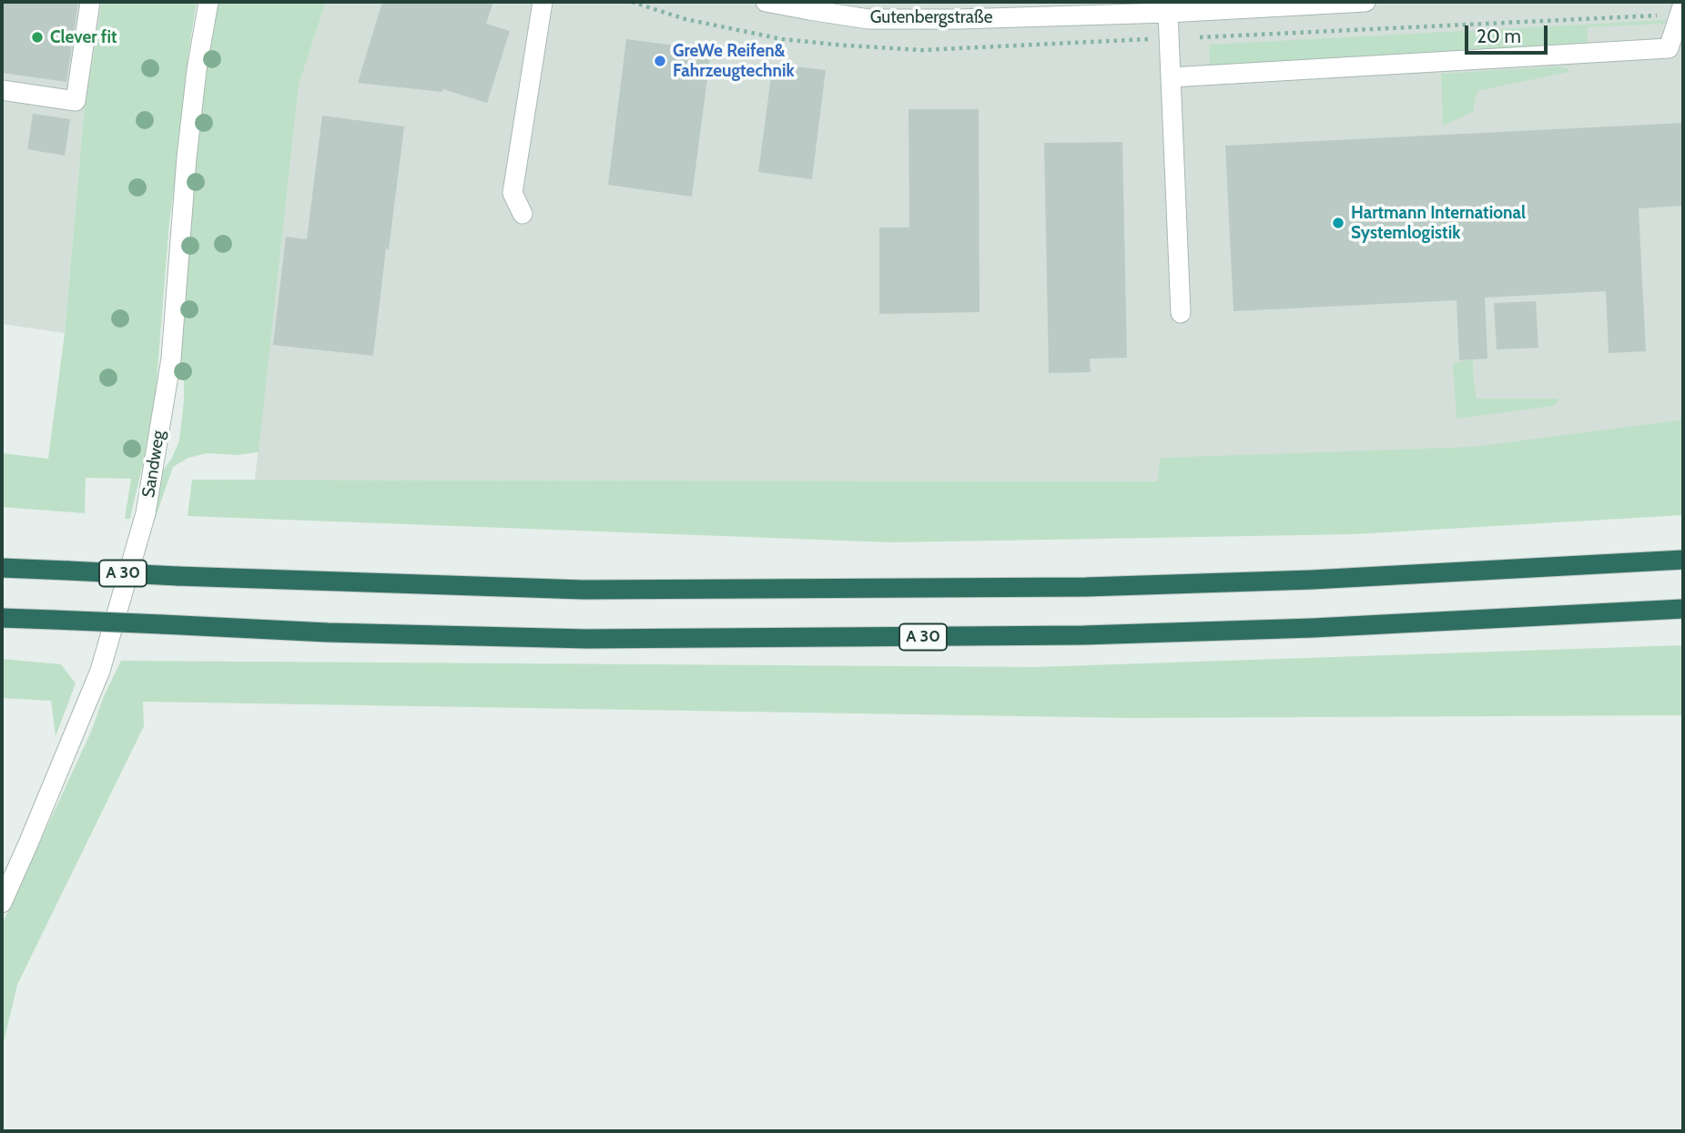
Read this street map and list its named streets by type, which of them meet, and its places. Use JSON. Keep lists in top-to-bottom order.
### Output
{
  "streets": {
    "highway": ["A 30"],
    "street": ["Gutenbergstraße", "Sandweg"]
  },
  "places": ["Clever fit", "GreWe Reifen& Fahrzeugtechnik", "Hartmann International Systemlogistik"],
  "scale_bar": "20 m"
}
